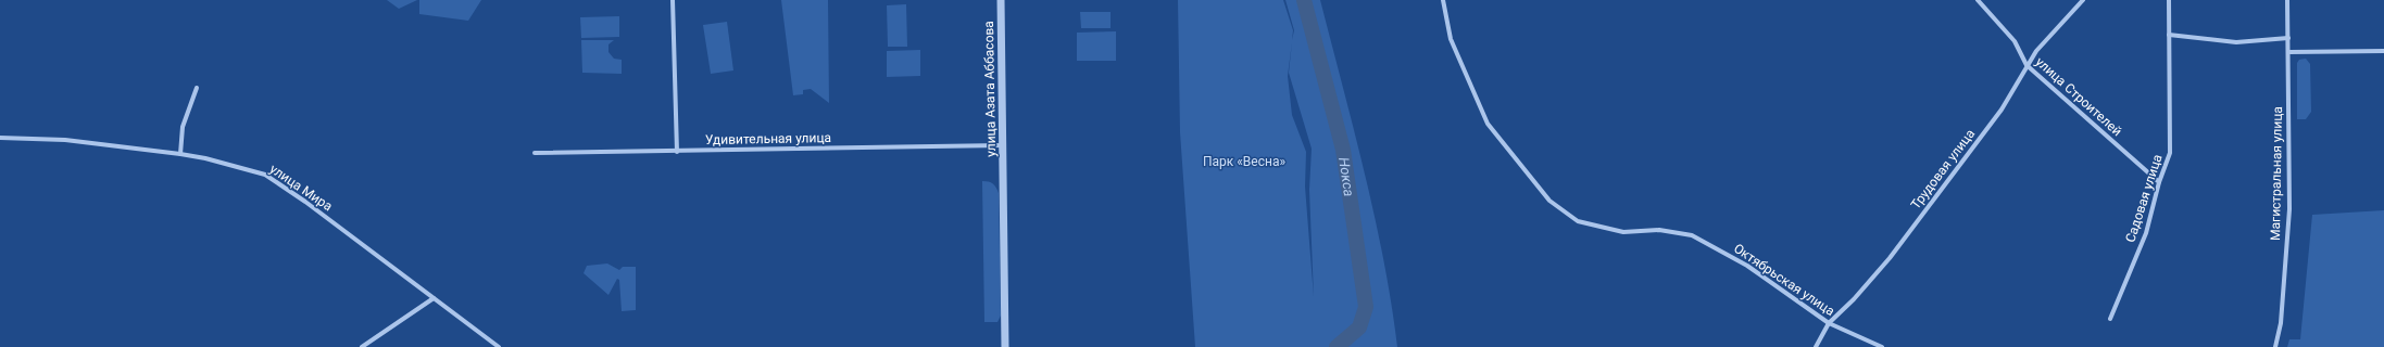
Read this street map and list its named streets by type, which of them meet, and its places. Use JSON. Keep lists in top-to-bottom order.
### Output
{
  "streets": {
    "street": [
      "улица Азата Аббасова",
      "улица Строителей",
      "Удивительная улица",
      "Трудовая улица",
      "Магистральная улица",
      "улица Мира",
      "Садовая улица",
      "Октябрьская улица"
    ]
  },
  "crossings": [
    ["улица Азата Аббасова", "Удивительная улица"],
    ["улица Строителей", "Трудовая улица"],
    ["улица Строителей", "Садовая улица"],
    ["Трудовая улица", "Октябрьская улица"]
  ],
  "water": ["Нокса"],
  "parks": ["Парк «Весна»"]
}
